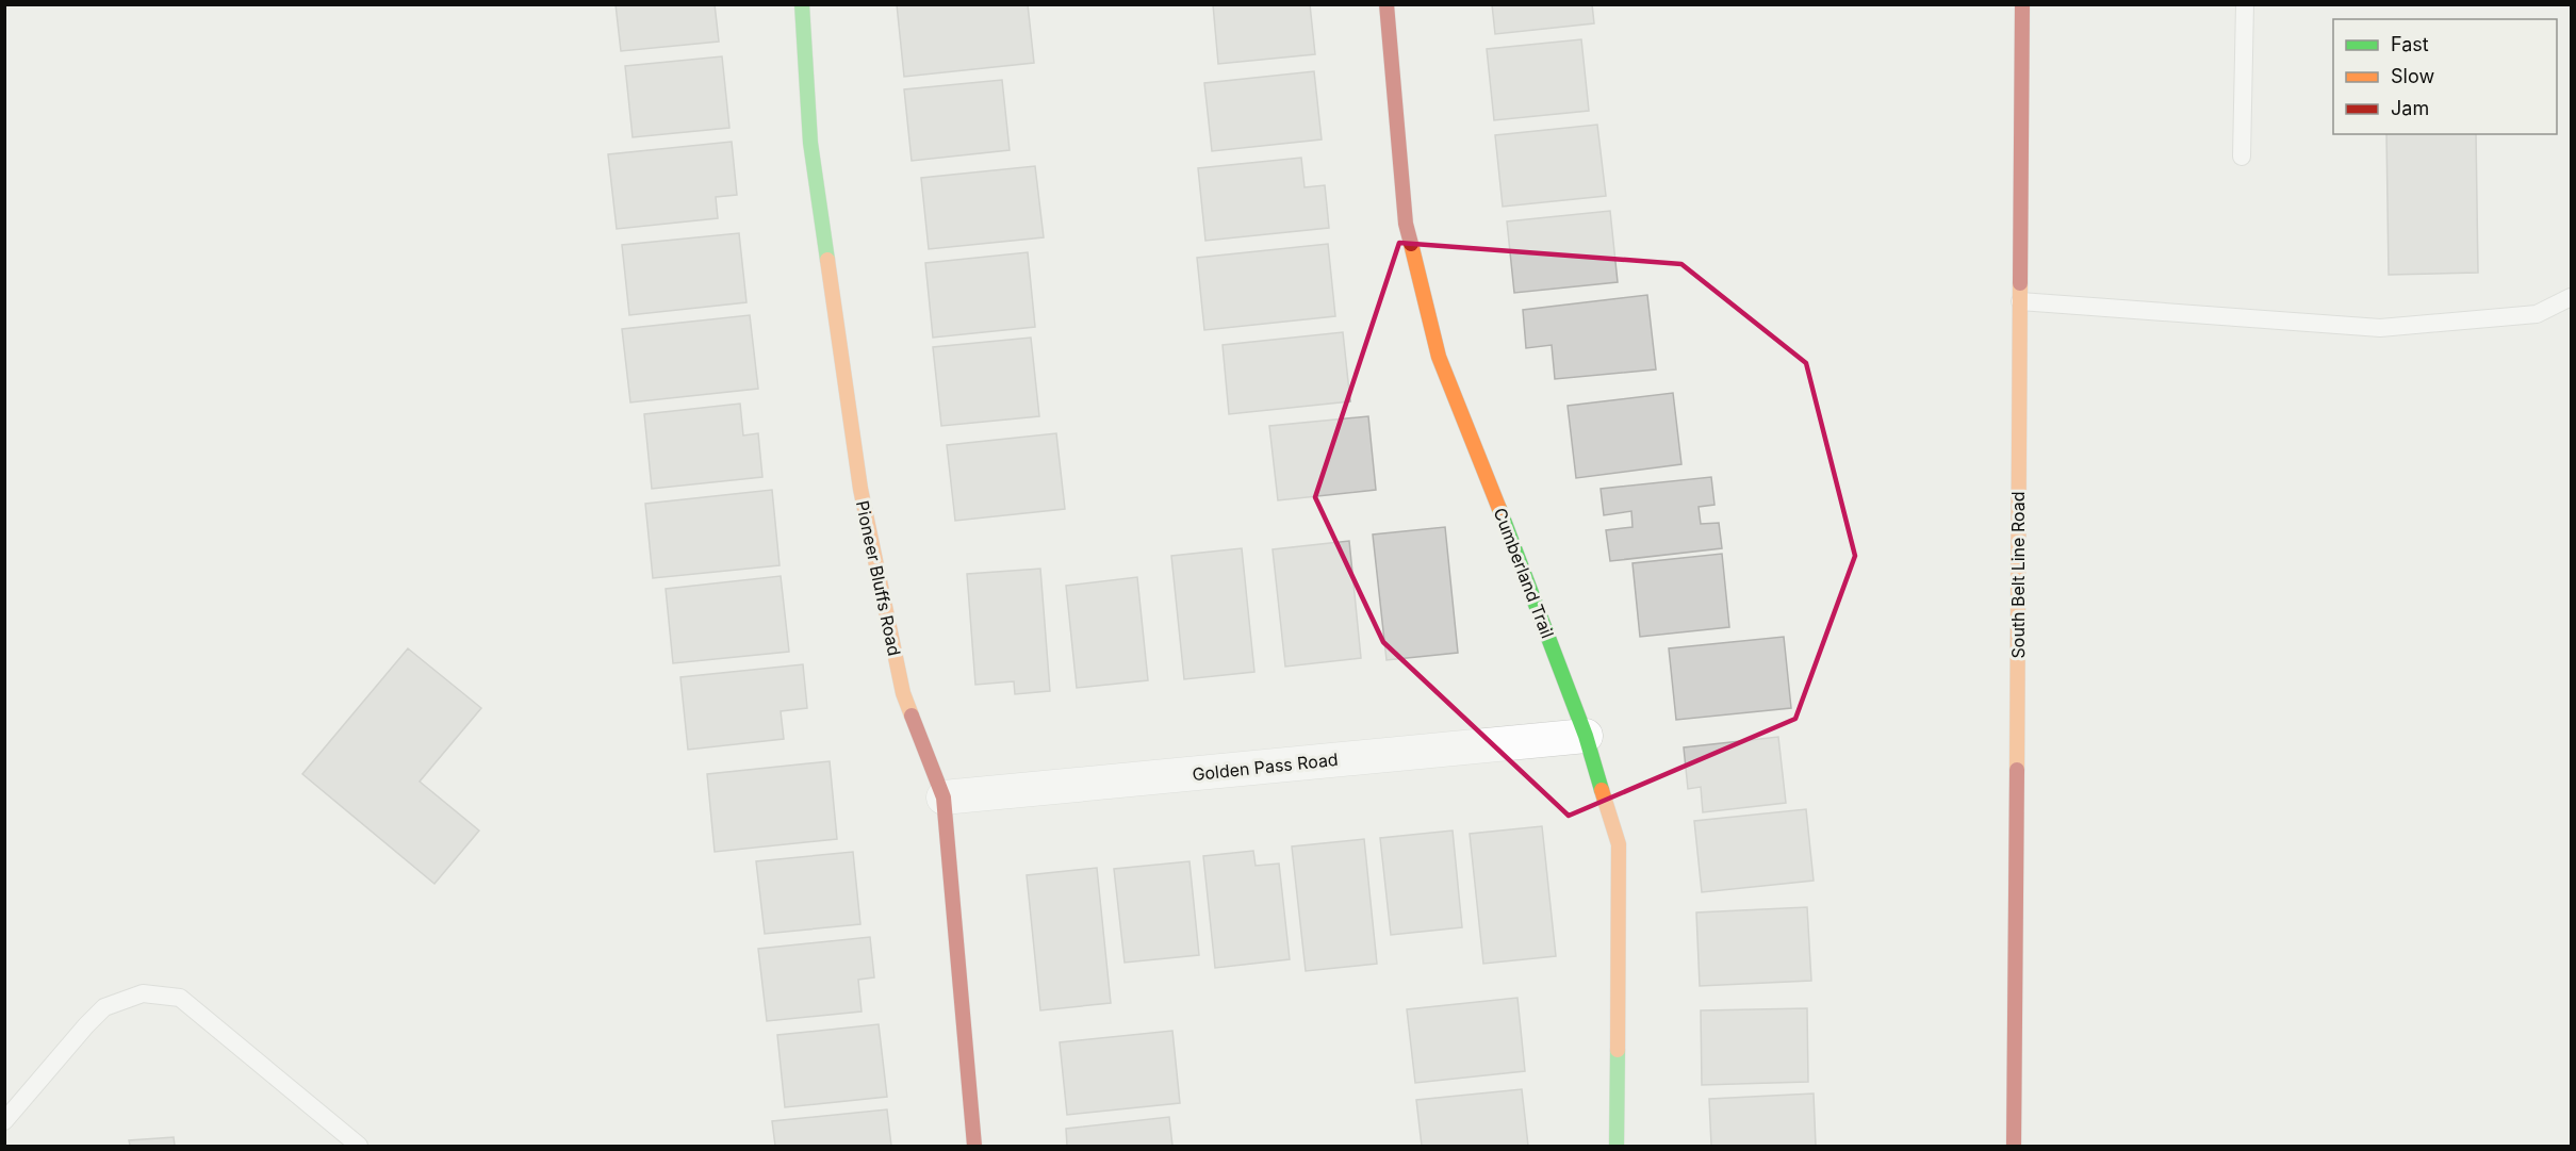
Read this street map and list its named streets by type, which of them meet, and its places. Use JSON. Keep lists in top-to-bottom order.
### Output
{
  "streets": {
    "street": [
      "Cumberland Trail",
      "South Belt Line Road",
      "Pioneer Bluffs Road",
      "Golden Pass Road"
    ]
  },
  "crossings": [
    ["Cumberland Trail", "Golden Pass Road"],
    ["Pioneer Bluffs Road", "Golden Pass Road"]
  ],
  "legend": ["Fast", "Slow", "Jam"]
}
